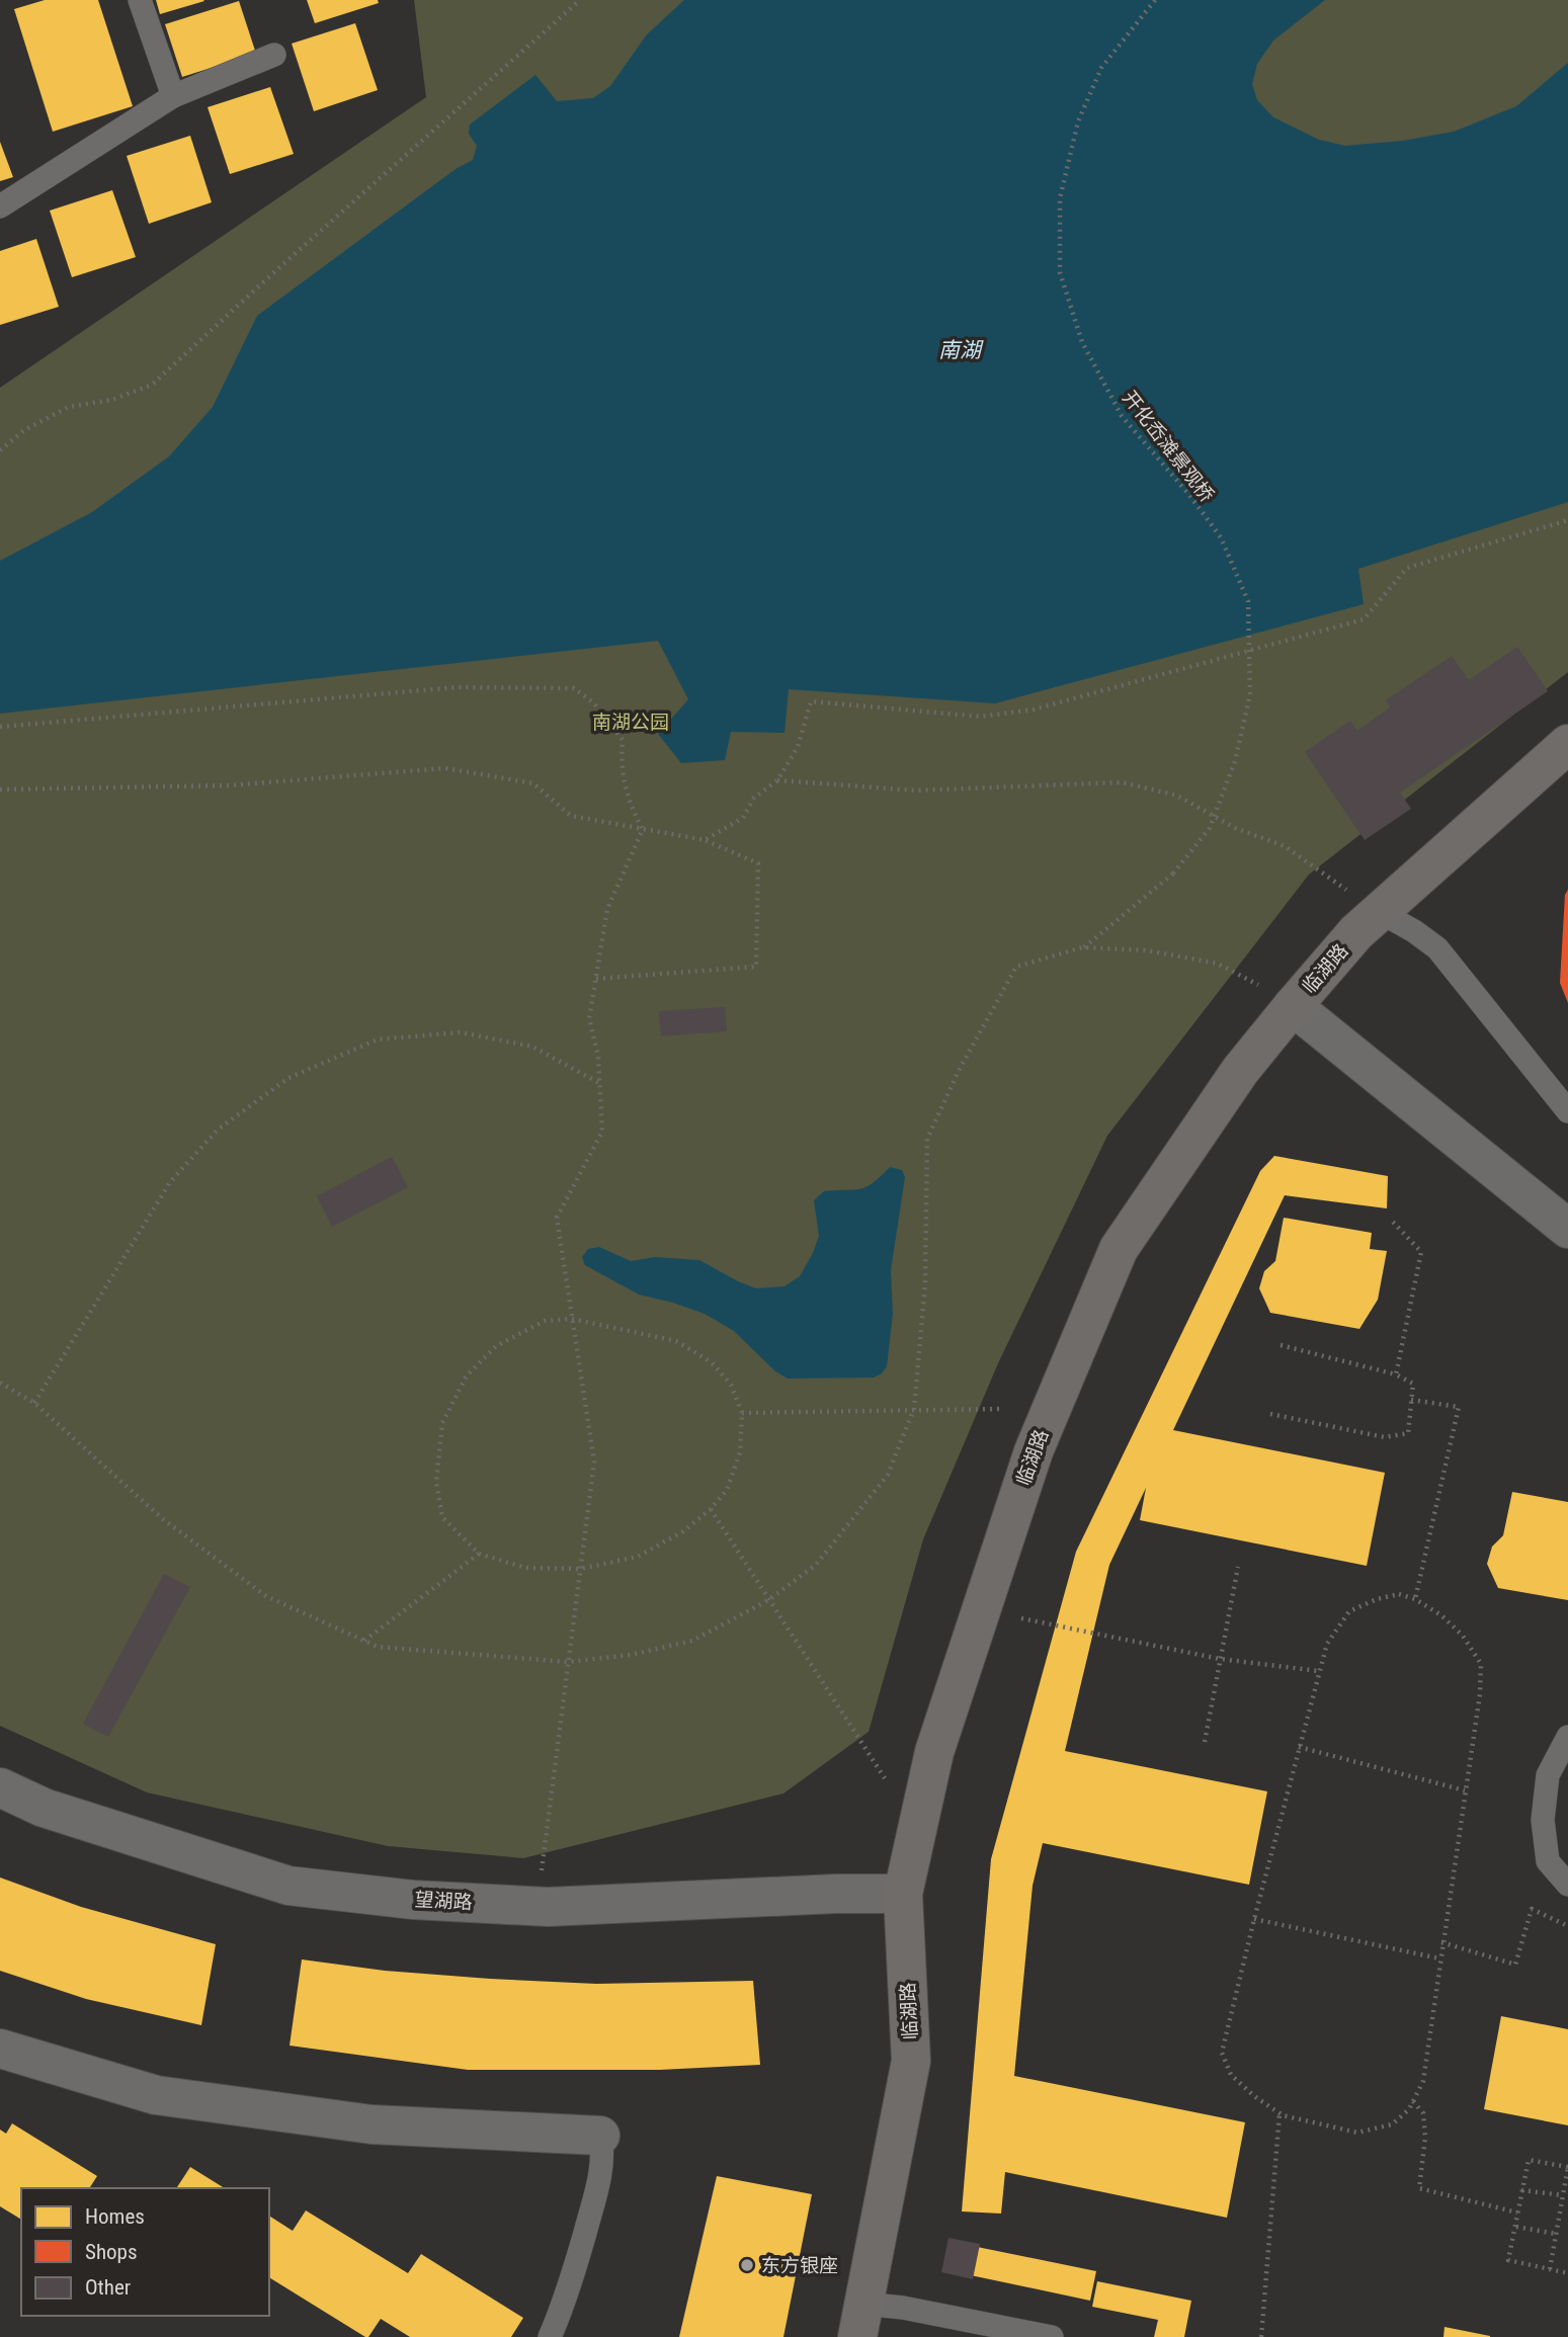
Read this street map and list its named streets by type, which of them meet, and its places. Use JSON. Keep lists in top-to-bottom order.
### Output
{
  "streets": {
    "street": ["临湖路", "望湖路"],
    "path": ["开化岙滩景观桥"]
  },
  "crossings": [
    ["临湖路", "望湖路"]
  ],
  "water": ["南湖"],
  "parks": ["南湖公园"],
  "places": ["东方银座"],
  "legend": ["Homes", "Shops", "Other"]
}
